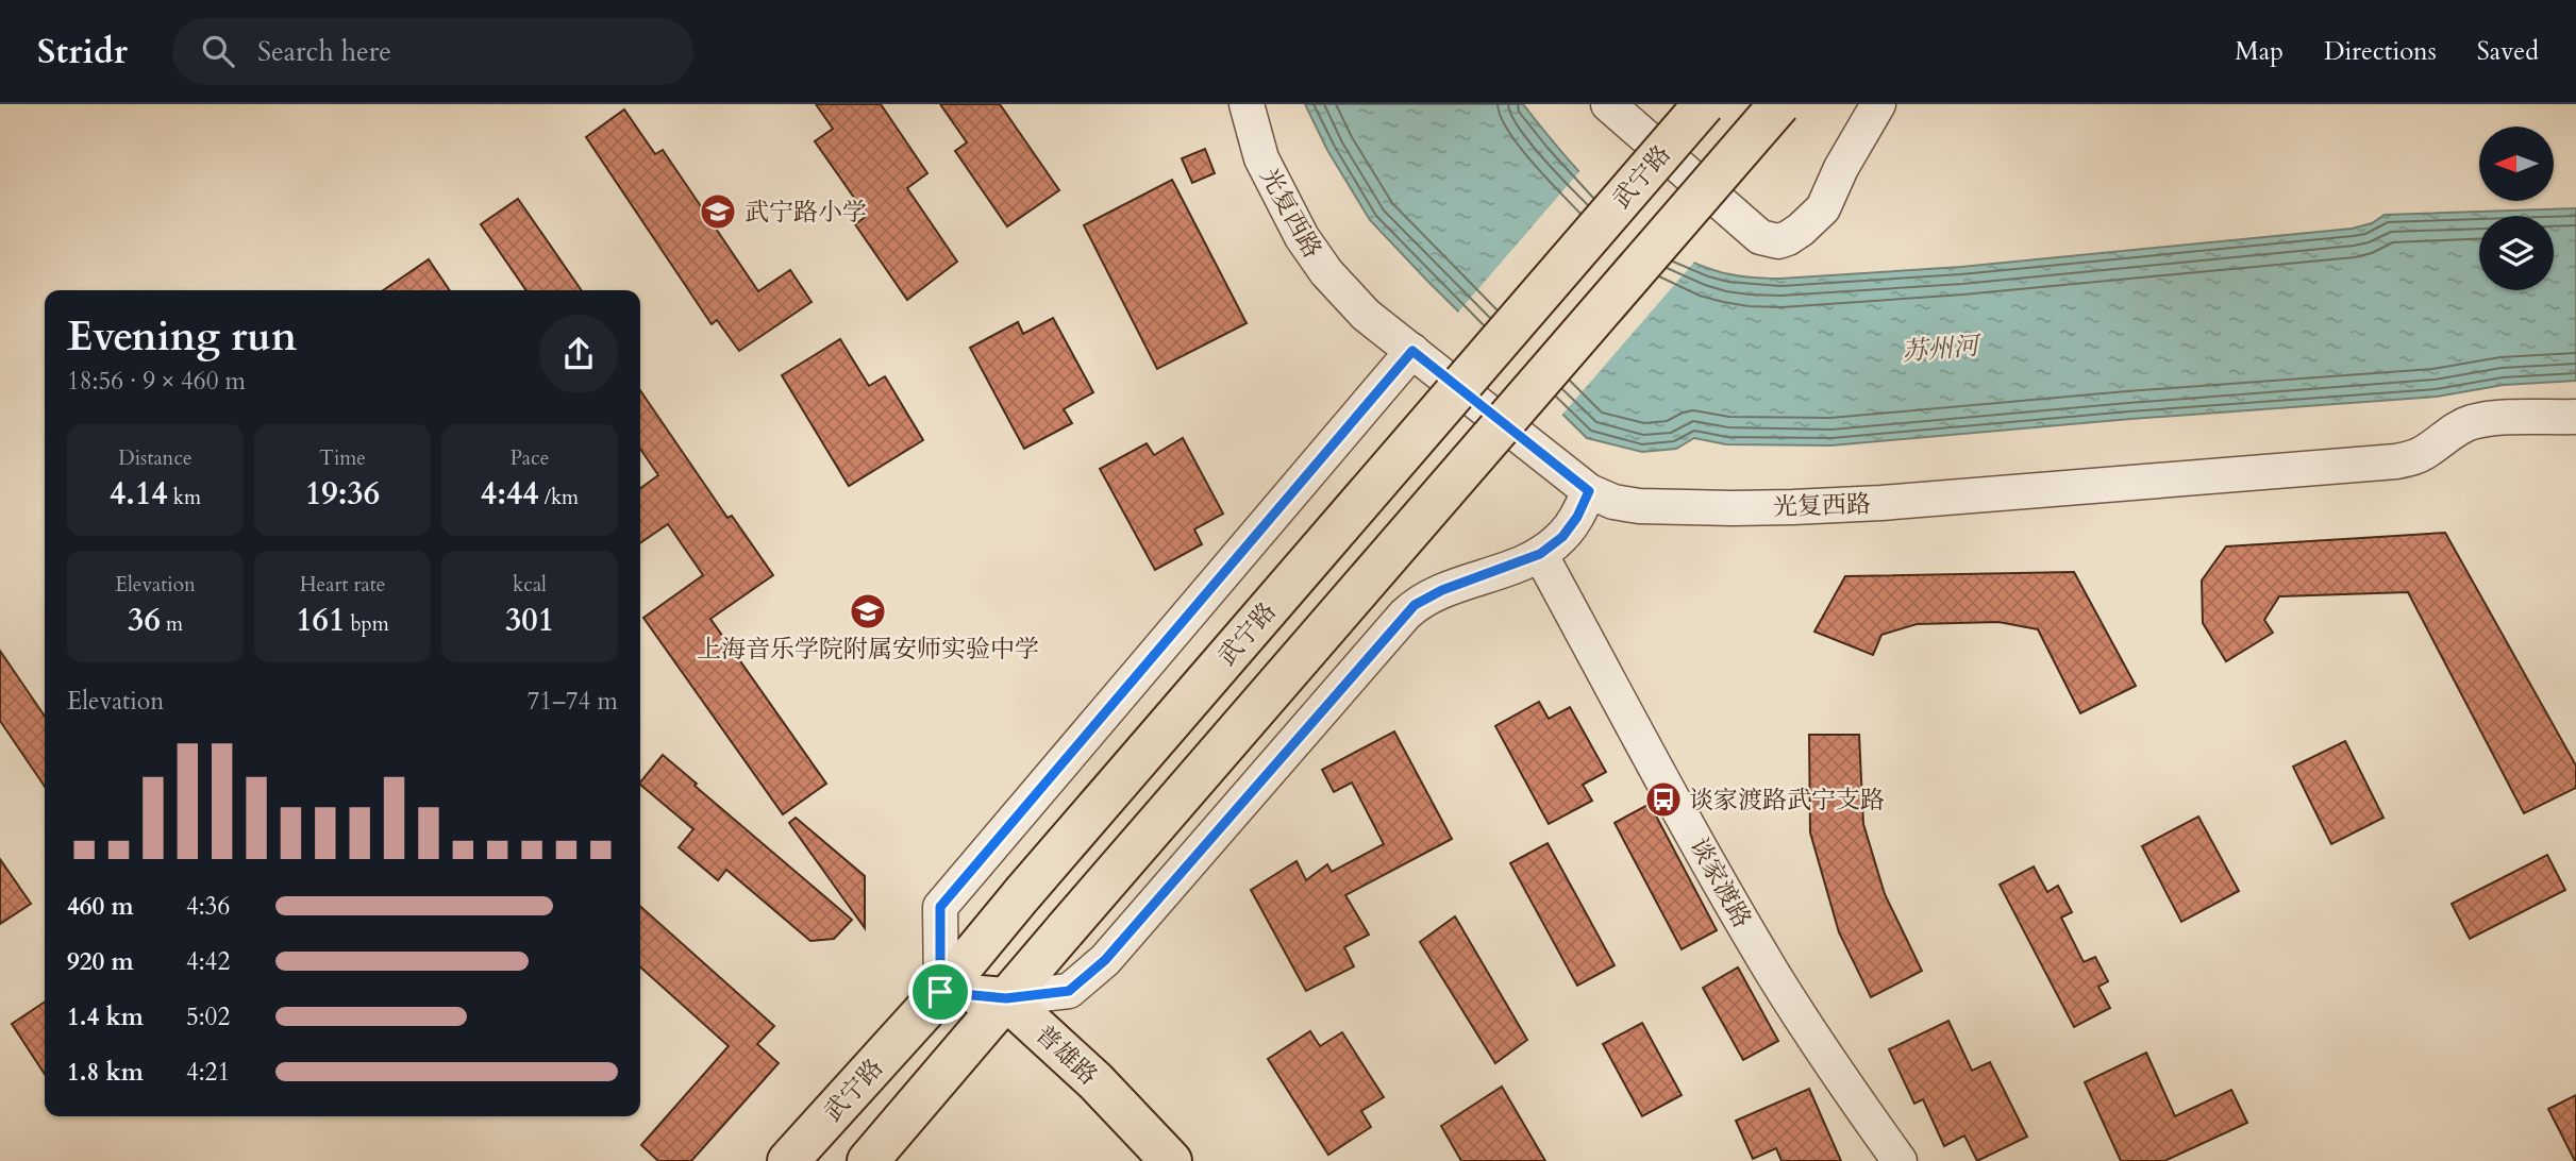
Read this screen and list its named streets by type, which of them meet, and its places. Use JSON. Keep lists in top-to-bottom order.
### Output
{
  "streets": {
    "main road": ["武宁路", "普雄路"],
    "street": ["光复西路", "谈家渡路"]
  },
  "water": ["苏州河"],
  "places": {
    "school or university": ["武宁路小学", "上海音乐学院附属安师实验中学"],
    "bus stop": ["谈家渡路武宁支路"]
  },
  "north": "left",
  "page": {
    "header": "Stridr",
    "search": "Search here",
    "nav": ["Map", "Directions", "Saved"],
    "heading": ["Evening run", "18:56 · 9 × 460 m"],
    "stats": [
      ["Distance", "4.14 km"],
      ["Time", "19:36"],
      ["Pace", "4:44 /km"],
      ["Elevation", "36 m"],
      ["Heart rate", "161 bpm"],
      ["kcal", "301"]
    ],
    "chart": ["Elevation", "71–74 m"],
    "list": [
      {
        "name": "460 m",
        "note": "4:36"
      },
      {
        "name": "920 m",
        "note": "4:42"
      },
      {
        "name": "1.4 km",
        "note": "5:02"
      },
      {
        "name": "1.8 km",
        "note": "4:21"
      }
    ]
  }
}
